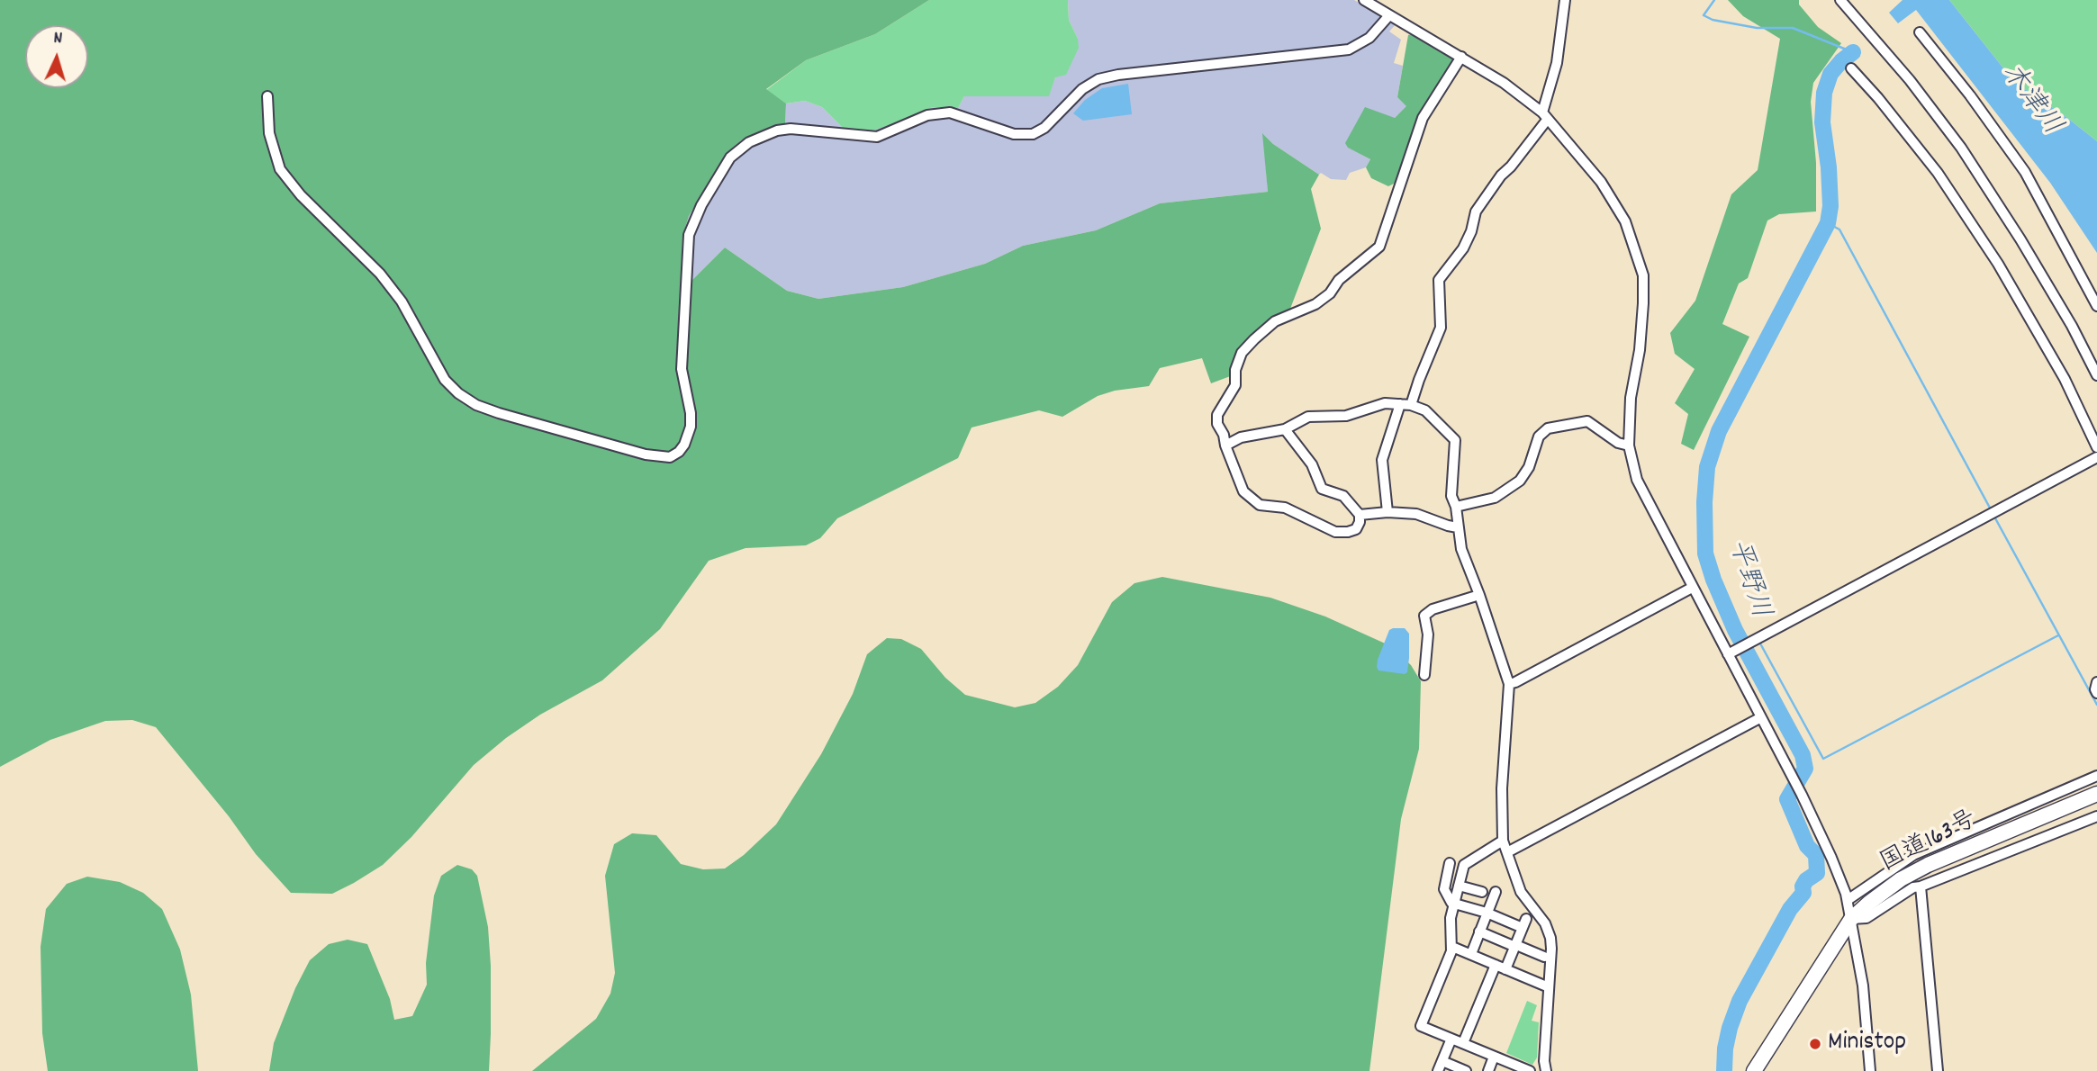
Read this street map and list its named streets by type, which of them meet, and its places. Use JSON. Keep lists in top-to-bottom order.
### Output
{
  "streets": {
    "highway": ["国道163号"]
  },
  "water": ["木津川", "平野川"],
  "places": ["Ministop"],
  "north": "top"
}
